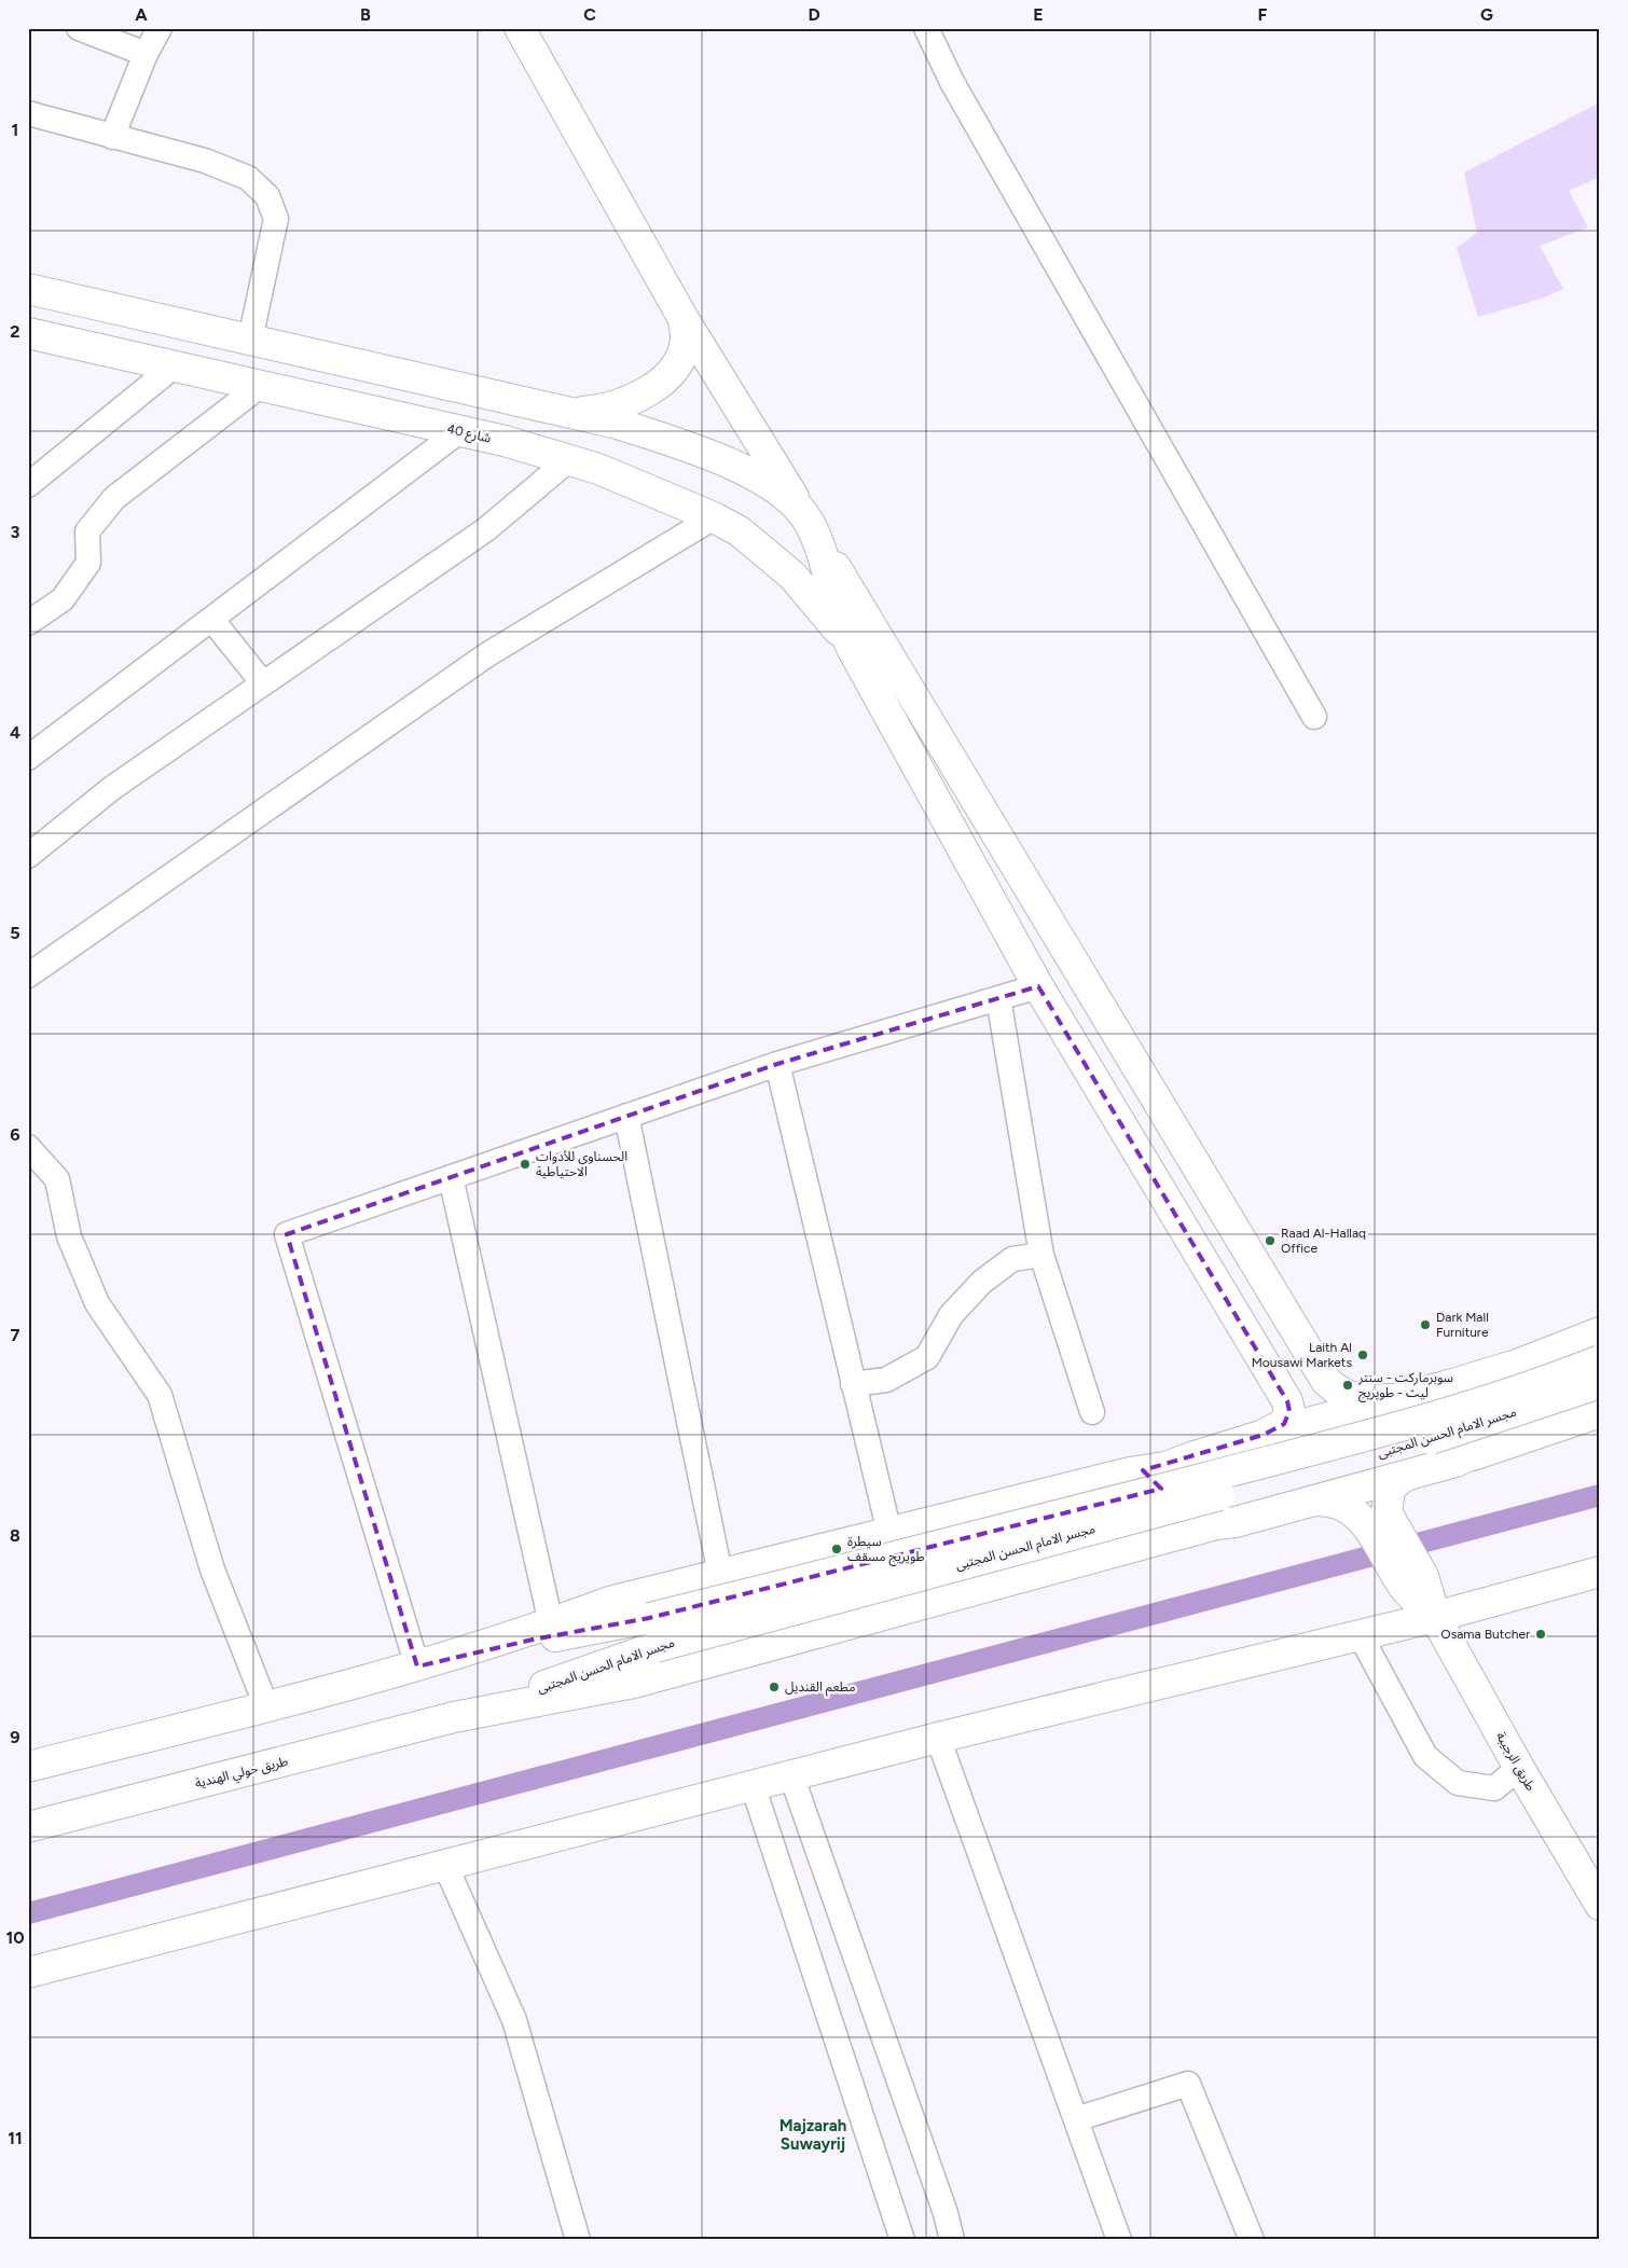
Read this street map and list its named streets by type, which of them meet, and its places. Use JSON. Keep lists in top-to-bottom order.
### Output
{
  "streets": {
    "main road": [
      "شارع 40",
      "مجسر الامام الحسن المجتبى",
      "طريق الرجيبة",
      "طريق حولي الهندية"
    ]
  },
  "crossings": [
    ["مجسر الامام الحسن المجتبى", "طريق حولي الهندية"]
  ],
  "districts": ["Majzarah Suwayrij"],
  "places": [
    "الحسناوي للأدوات الاحتياطية",
    "Raad Al-Hallaq Office",
    "Dark Mall Furniture",
    "Laith Al Mousawi Markets",
    "سوبرماركت - سنتر ليث - طويريج",
    "سيطرة طويريج مسقف",
    "Osama Butcher",
    "مطعم القنديل"
  ],
  "grid": {
    "columns": [
      "A",
      "B",
      "C",
      "D",
      "E",
      "F",
      "G"
    ],
    "rows": [
      "1",
      "2",
      "3",
      "4",
      "5",
      "6",
      "7",
      "8",
      "9",
      "10",
      "11"
    ]
  }
}
